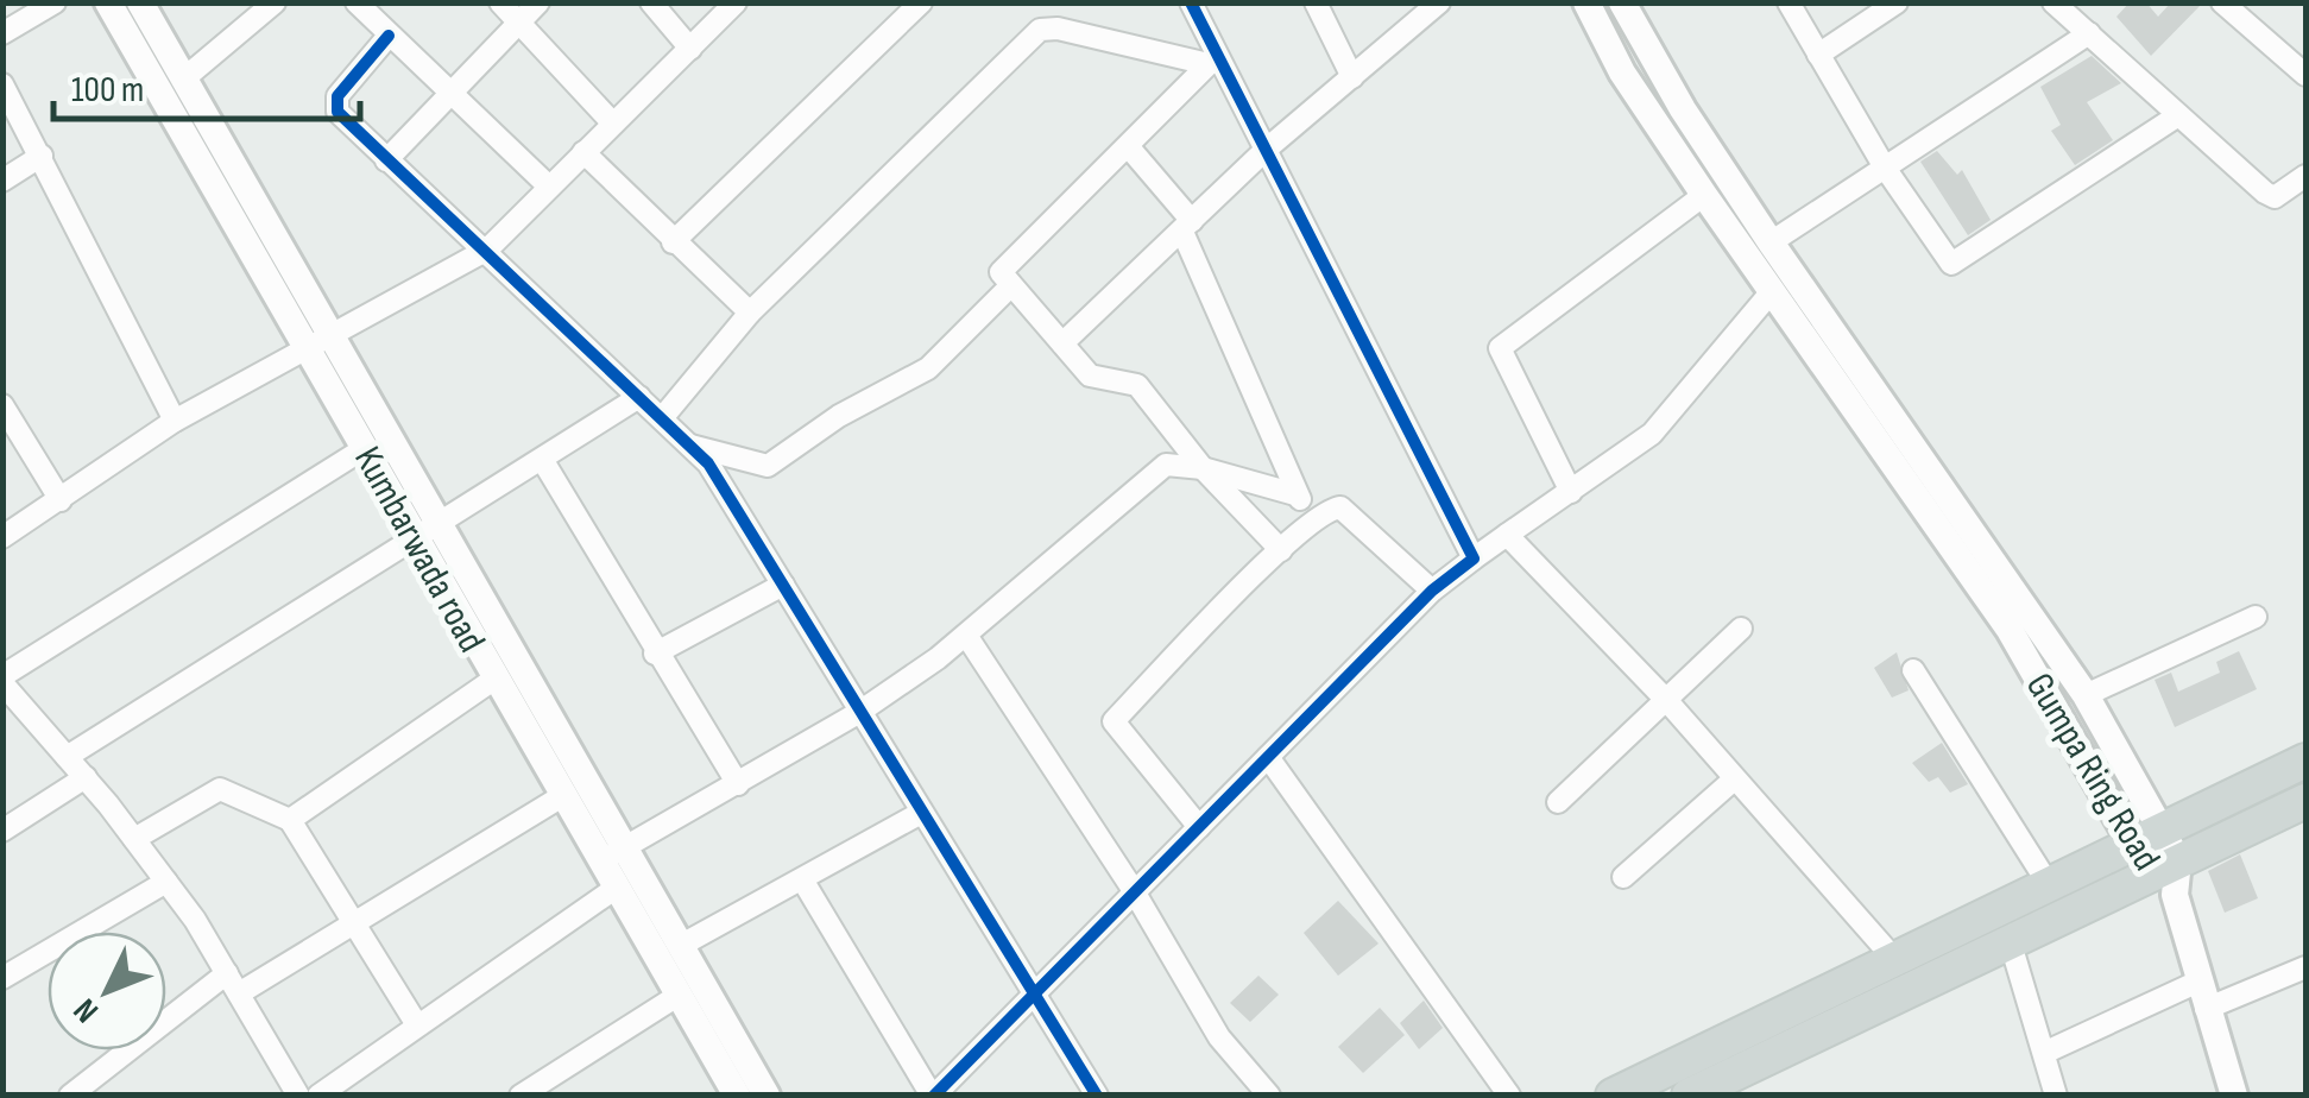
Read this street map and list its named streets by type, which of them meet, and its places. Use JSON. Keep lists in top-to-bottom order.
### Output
{
  "streets": {
    "street": ["Kumbarwada road", "Gumpa Ring Road"]
  },
  "scale_bar": "100 m",
  "north": "bottom left"
}
